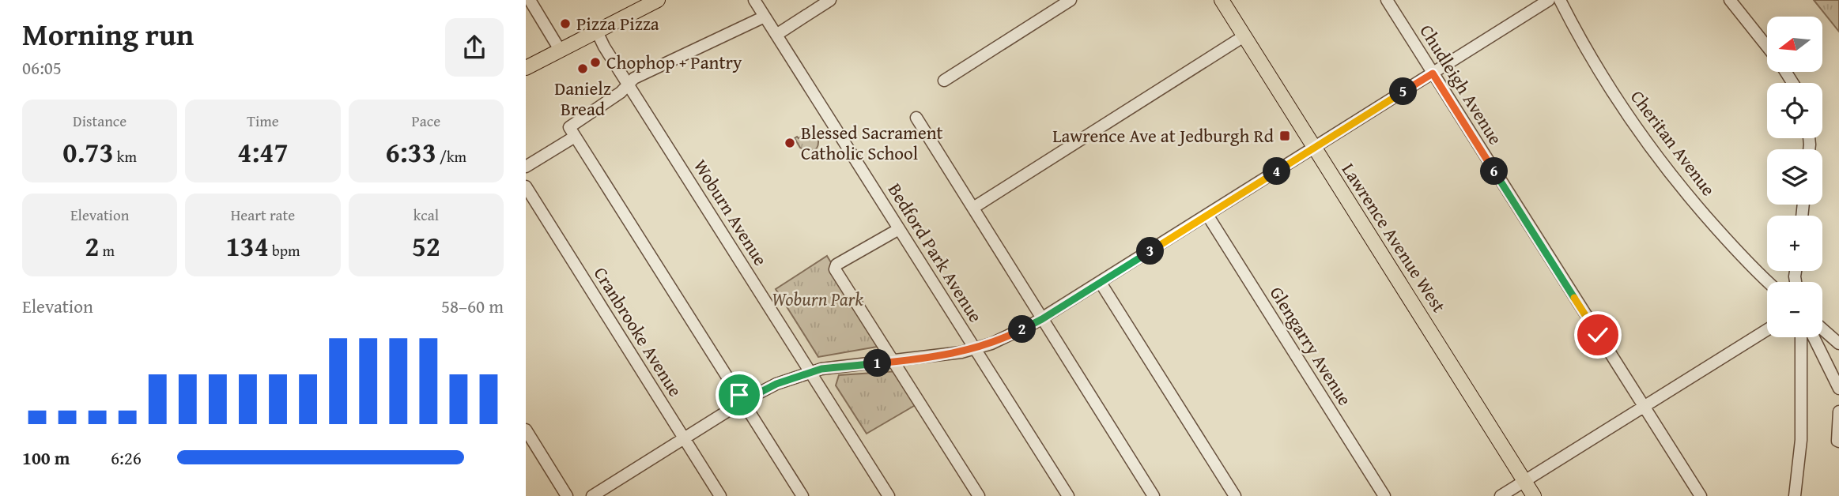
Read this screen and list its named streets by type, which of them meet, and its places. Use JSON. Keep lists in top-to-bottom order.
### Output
{
  "streets": {
    "main road": ["Lawrence Avenue West"],
    "street": [
      "Chudleigh Avenue",
      "Cheritan Avenue",
      "Woburn Avenue",
      "Bedford Park Avenue",
      "Cranbrooke Avenue",
      "Glengarry Avenue"
    ]
  },
  "parks": ["Woburn Park"],
  "places": {
    "other": [
      "Pizza Pizza",
      "Chophop + Pantry",
      "Danielz Bread",
      "Blessed Sacrament Catholic School"
    ],
    "transit": ["Lawrence Ave at Jedburgh Rd"]
  },
  "north": "left",
  "page": {
    "heading": ["Morning run", "06:05"],
    "map_buttons": ["+", "−"],
    "pins": [
      "5",
      "4",
      "6",
      "3",
      "2",
      "1"
    ],
    "stats": [
      ["Distance", "0.73 km"],
      ["Time", "4:47"],
      ["Pace", "6:33 /km"],
      ["Elevation", "2 m"],
      ["Heart rate", "134 bpm"],
      ["kcal", "52"]
    ],
    "chart": ["Elevation", "58–60 m"],
    "list": [
      {
        "name": "100 m",
        "note": "6:26"
      }
    ]
  }
}
